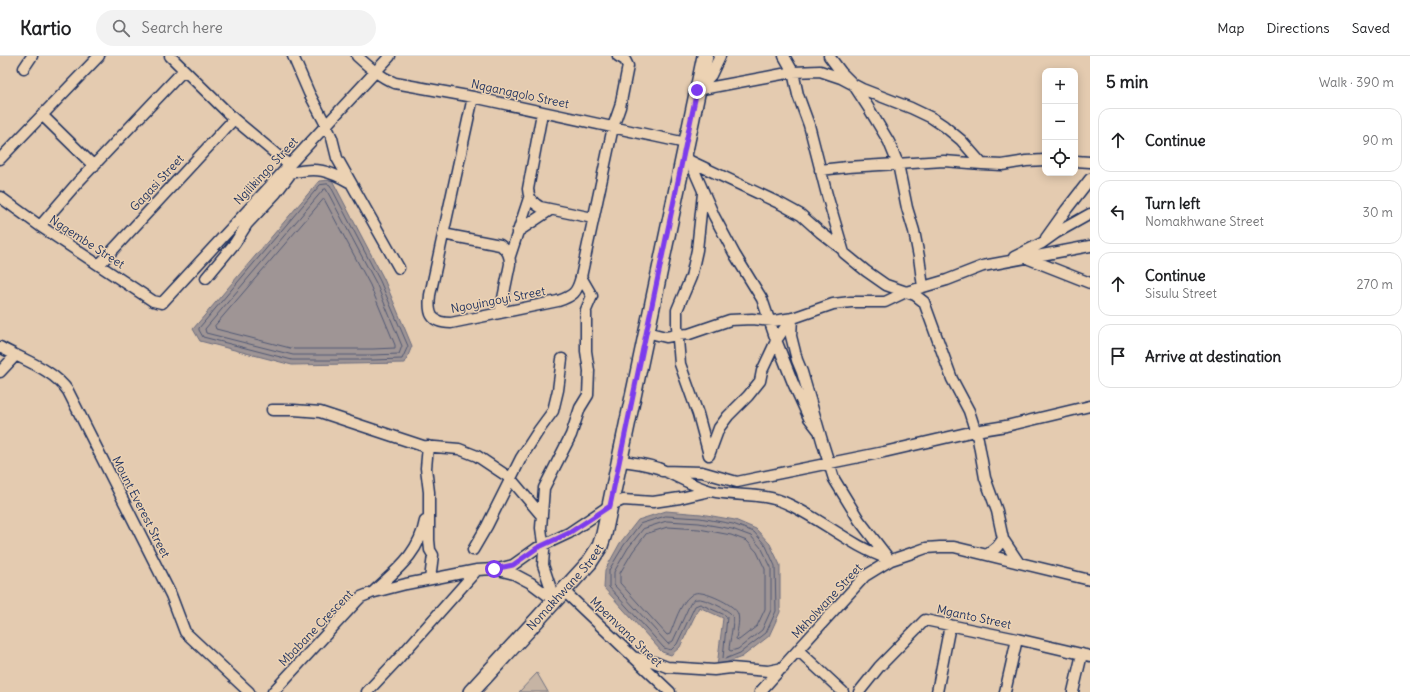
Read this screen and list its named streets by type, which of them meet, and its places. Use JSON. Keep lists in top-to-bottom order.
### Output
{
  "streets": {
    "street": [
      "Nqgangqolo Street",
      "Ngilikingo Street",
      "Gagasi Street",
      "Ngqembe Street",
      "Ngoyingoyi Street",
      "Mount Everest Street",
      "Nomakhwane Street",
      "Mkholwane Street",
      "Mganto Street",
      "Mbabane Crescent",
      "Mpemvana Street"
    ]
  },
  "crossings": [
    ["Nqgangqolo Street", "Ngilikingo Street"],
    ["Nqgangqolo Street", "Ngoyingoyi Street"],
    ["Nqgangqolo Street", "Nomakhwane Street"],
    ["Ngilikingo Street", "Ngqembe Street"],
    ["Gagasi Street", "Ngqembe Street"],
    ["Nomakhwane Street", "Mbabane Crescent"],
    ["Nomakhwane Street", "Mpemvana Street"],
    ["Mbabane Crescent", "Mpemvana Street"]
  ],
  "page": {
    "header": "Kartio",
    "search": "Search here",
    "nav": ["Map", "Directions", "Saved"],
    "heading": ["5 min", "Walk · 390 m"],
    "map_buttons": ["+", "−"],
    "list": [
      ["Continue", "90 m"],
      ["Turn left", "Nomakhwane Street", "30 m"],
      ["Continue", "Sisulu Street", "270 m"],
      "Arrive at destination"
    ]
  }
}
